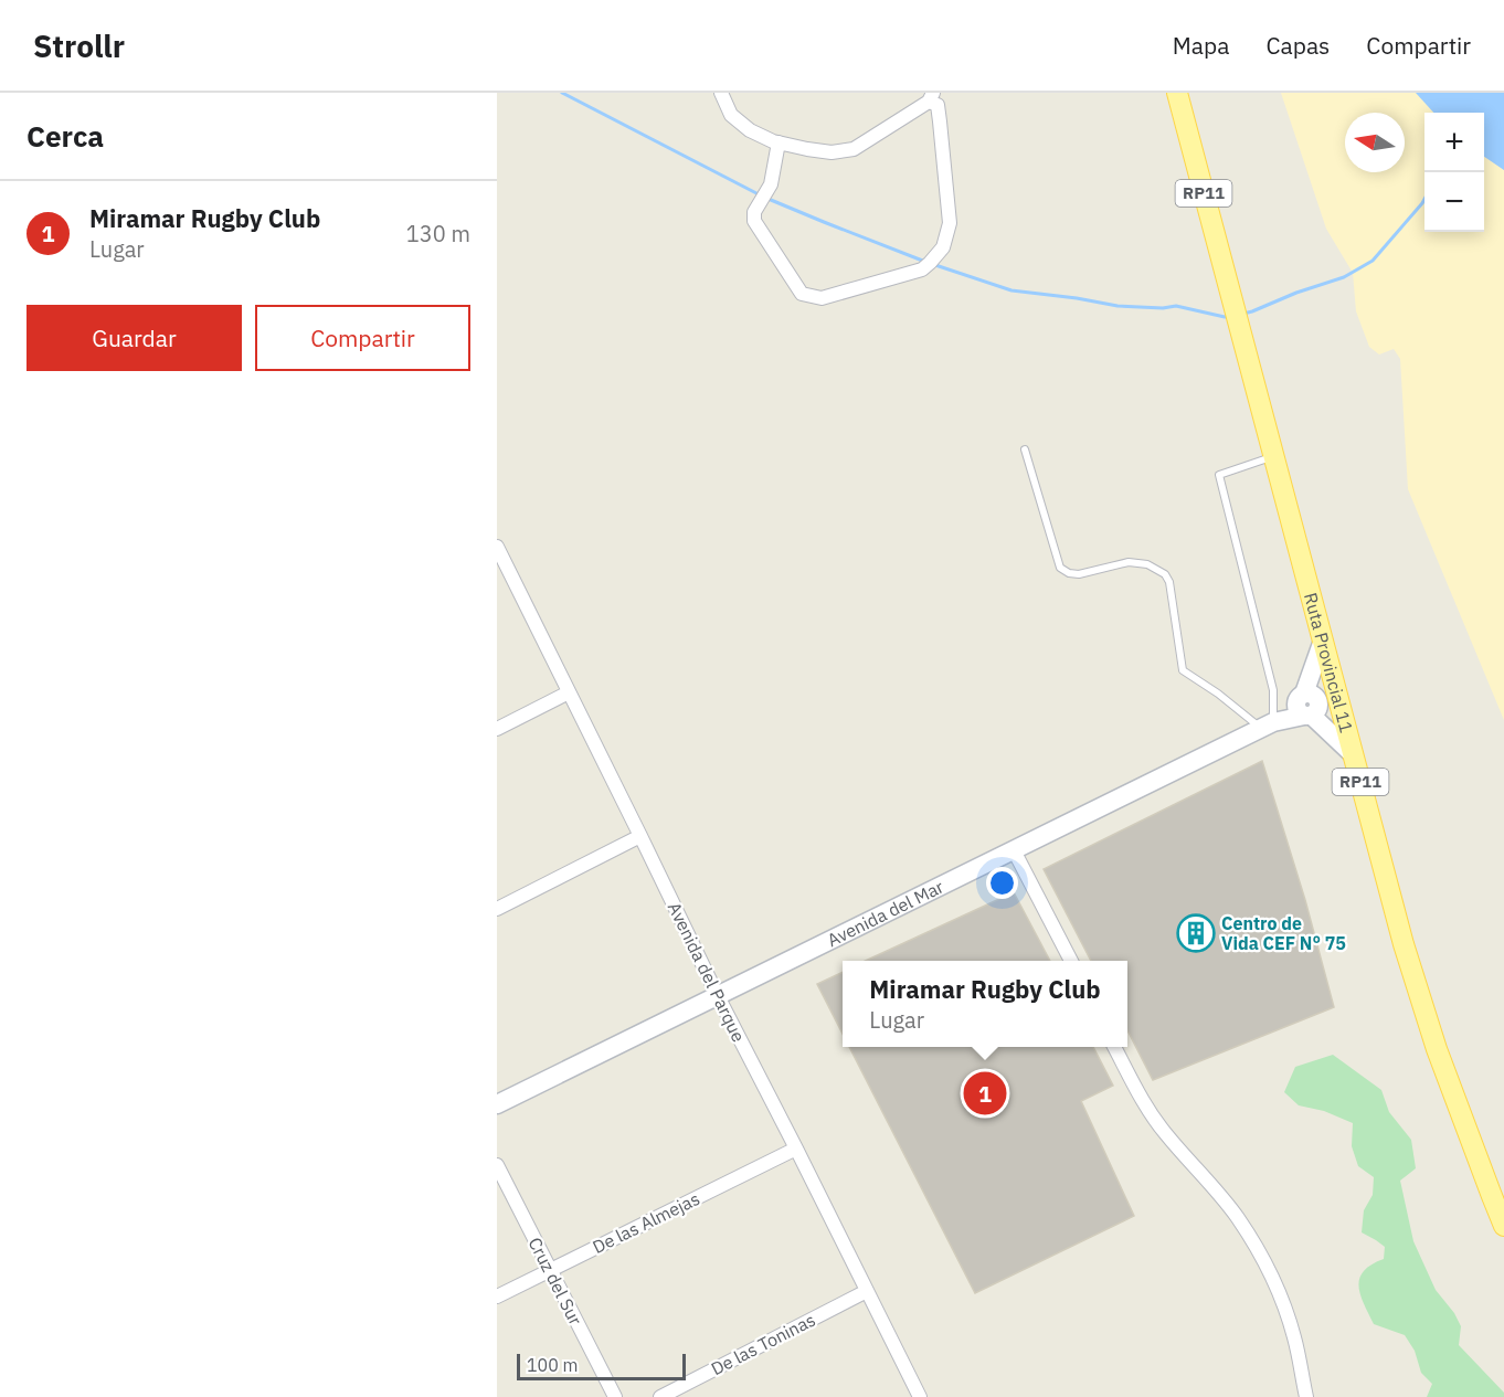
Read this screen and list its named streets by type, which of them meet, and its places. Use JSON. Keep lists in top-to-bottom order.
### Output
{
  "streets": {
    "main road": ["RP11", "Ruta Provincial 11", "Avenida del Mar"],
    "street": [
      "Avenida del Parque",
      "De las Almejas",
      "Cruz del Sur",
      "De las Toninas"
    ]
  },
  "crossings": [
    ["Ruta Provincial 11", "Avenida del Mar"],
    ["Avenida del Mar", "Avenida del Parque"],
    ["Avenida del Parque", "De las Almejas"],
    ["Avenida del Parque", "De las Toninas"],
    ["De las Almejas", "Cruz del Sur"]
  ],
  "places": {
    "building": ["Centro de Vida CEF N° 75"]
  },
  "scale_bar": "100 m",
  "north": "left",
  "page": {
    "header": "Strollr",
    "nav": ["Mapa", "Capas", "Compartir"],
    "heading": "Cerca",
    "map_buttons": ["+", "−"],
    "list": [
      {
        "mark": "1",
        "name": "Miramar Rugby Club",
        "note": "Lugar",
        "value": "130 m"
      }
    ],
    "buttons": ["Guardar", "Compartir"],
    "popup": ["Miramar Rugby Club", "Lugar"],
    "pins": "1",
    "scale": "100 m"
  }
}
